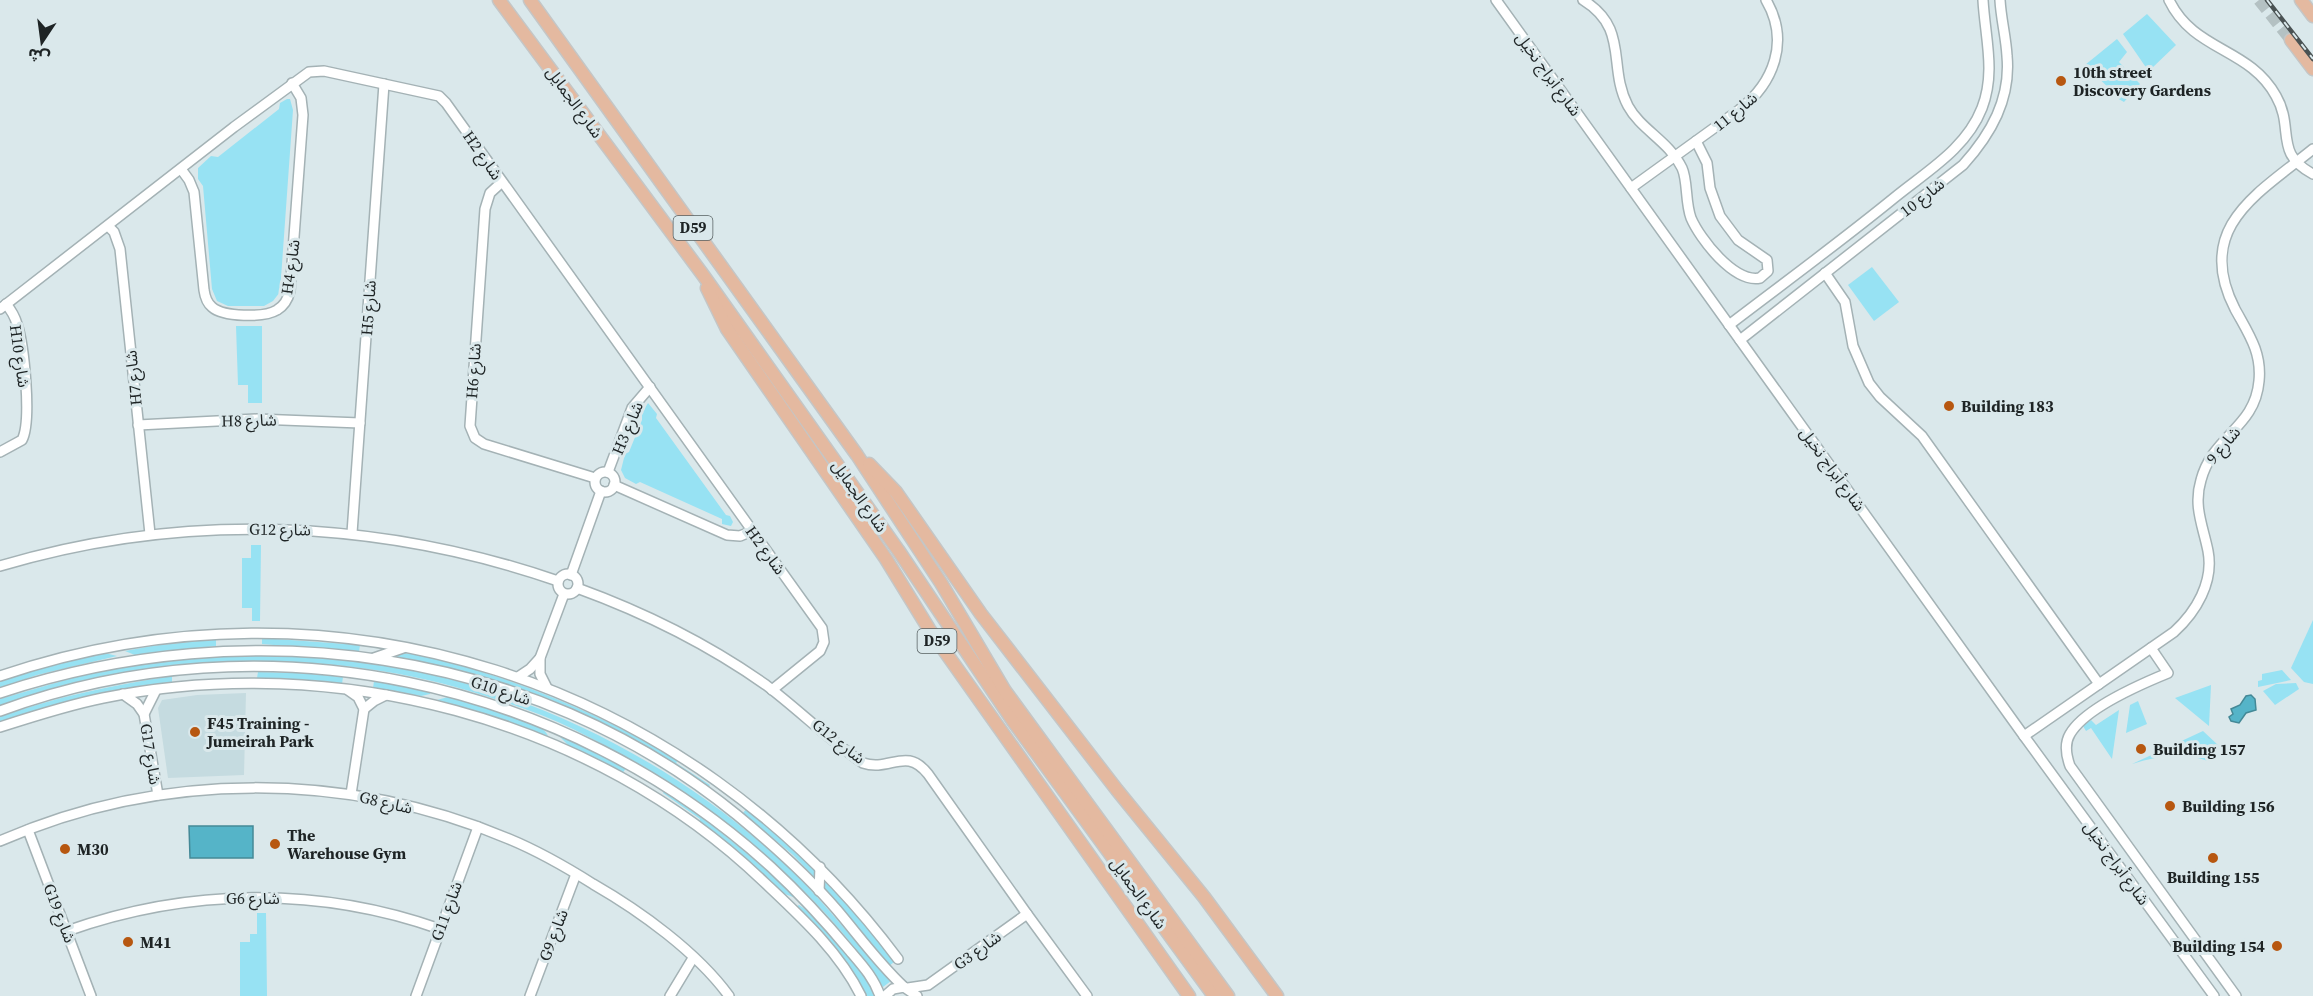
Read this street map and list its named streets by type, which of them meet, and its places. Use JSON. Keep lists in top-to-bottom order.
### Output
{
  "streets": {
    "main road": ["شارع الجمايل", "D59"],
    "street": [
      "شارع أبراج نخيل",
      "شارع 11",
      "H2 شارع",
      "شارع 10",
      "H4 شارع",
      "H5 شارع",
      "H10 شارع",
      "H6 شارع",
      "H7 شارع",
      "H8 شارع",
      "H3 شارع",
      "شارع 9",
      "G12 شارع",
      "G10 شارع",
      "G17 شارع",
      "G8 شارع",
      "G6 شارع",
      "G11 شارع",
      "G19 شارع",
      "G9 شارع",
      "G3 شارع"
    ]
  },
  "crossings": [
    ["شارع أبراج نخيل", "شارع 11"],
    ["شارع أبراج نخيل", "شارع 10"],
    ["شارع أبراج نخيل", "شارع 9"],
    ["شارع الجمايل", "D59"],
    ["H2 شارع", "H4 شارع"],
    ["H2 شارع", "H5 شارع"],
    ["H2 شارع", "H10 شارع"],
    ["H2 شارع", "H6 شارع"],
    ["H2 شارع", "H7 شارع"],
    ["H2 شارع", "H3 شارع"],
    ["H2 شارع", "G12 شارع"],
    ["H5 شارع", "H8 شارع"],
    ["H5 شارع", "G12 شارع"],
    ["H6 شارع", "H3 شارع"],
    ["H7 شارع", "H8 شارع"],
    ["H7 شارع", "G12 شارع"],
    ["G12 شارع", "G3 شارع"],
    ["G10 شارع", "G17 شارع"],
    ["G10 شارع", "G3 شارع"],
    ["G17 شارع", "G8 شارع"],
    ["G8 شارع", "G11 شارع"],
    ["G8 شارع", "G19 شارع"],
    ["G8 شارع", "G9 شارع"],
    ["G6 شارع", "G11 شارع"],
    ["G6 شارع", "G19 شارع"]
  ],
  "places": [
    "10th street Discovery Gardens",
    "Building 183",
    "F45 Training - Jumeirah Park",
    "Building 157",
    "Building 156",
    "The Warehouse Gym",
    "M30",
    "Building 155",
    "M41",
    "Building 154"
  ],
  "north": "bottom"
}
